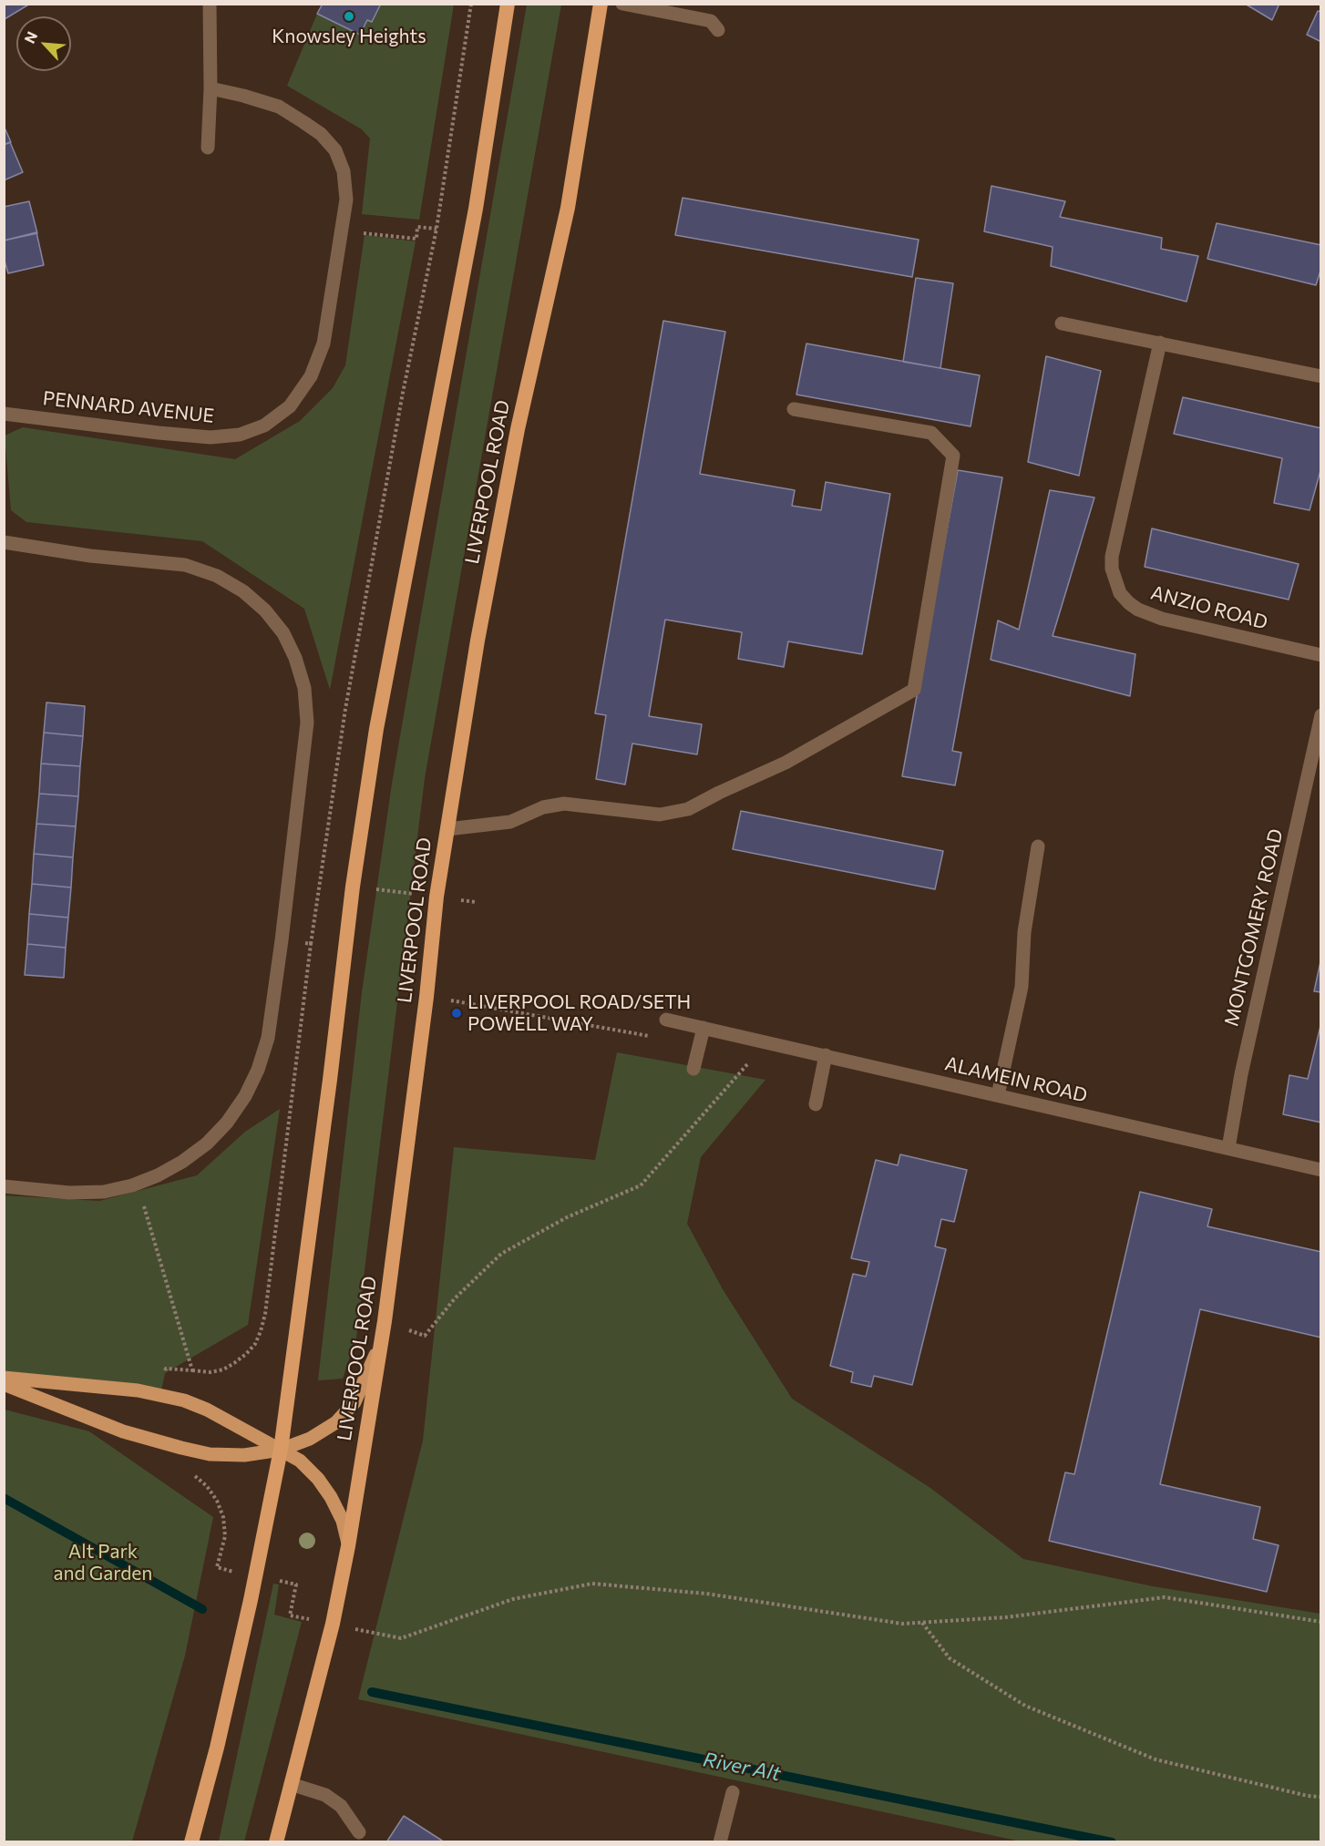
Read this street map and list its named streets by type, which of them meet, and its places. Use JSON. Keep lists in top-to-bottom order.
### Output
{
  "streets": {
    "highway": ["LIVERPOOL ROAD"],
    "street": [
      "PENNARD AVENUE",
      "ANZIO ROAD",
      "MONTGOMERY ROAD",
      "ALAMEIN ROAD"
    ]
  },
  "crossings": [
    ["MONTGOMERY ROAD", "ALAMEIN ROAD"]
  ],
  "water": ["River Alt"],
  "parks": ["Alt Park and Garden"],
  "places": ["Knowsley Heights", "LIVERPOOL ROAD/SETH POWELL WAY"],
  "north": "top left"
}
